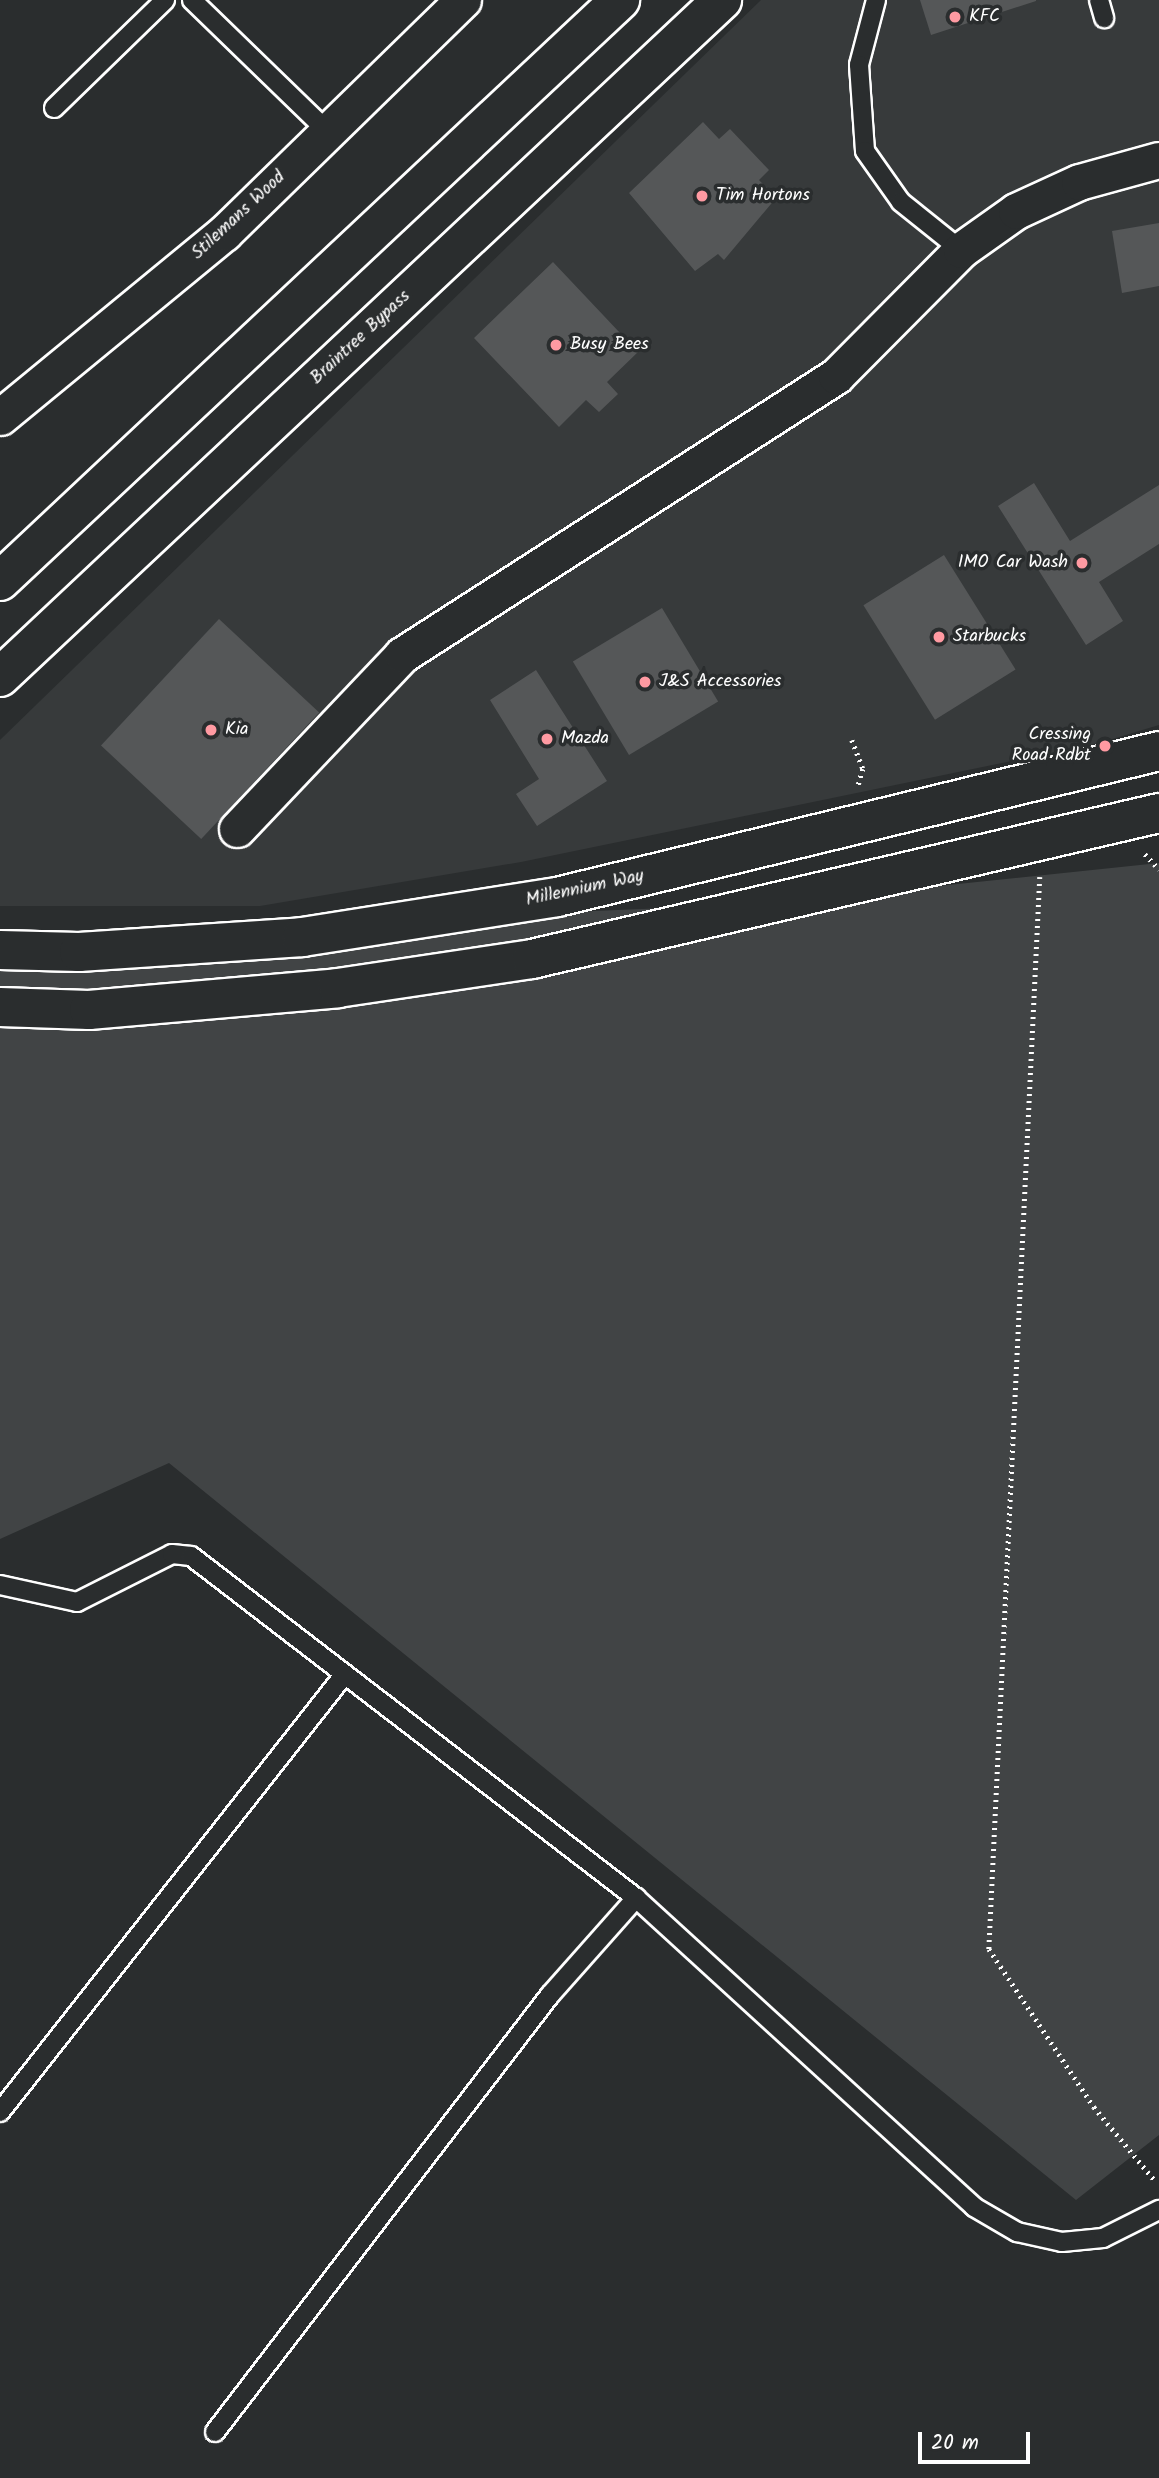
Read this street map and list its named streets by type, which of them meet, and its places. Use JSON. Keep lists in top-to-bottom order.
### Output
{
  "streets": {
    "main road": ["Braintree Bypass", "Millennium Way"],
    "street": ["Stilemans Wood"]
  },
  "places": [
    "KFC",
    "Tim Hortons",
    "Busy Bees",
    "IMO Car Wash",
    "Starbucks",
    "J&S Accessories",
    "Kia",
    "Mazda",
    "Cressing Road Rdbt"
  ],
  "scale_bar": "20 m"
}
